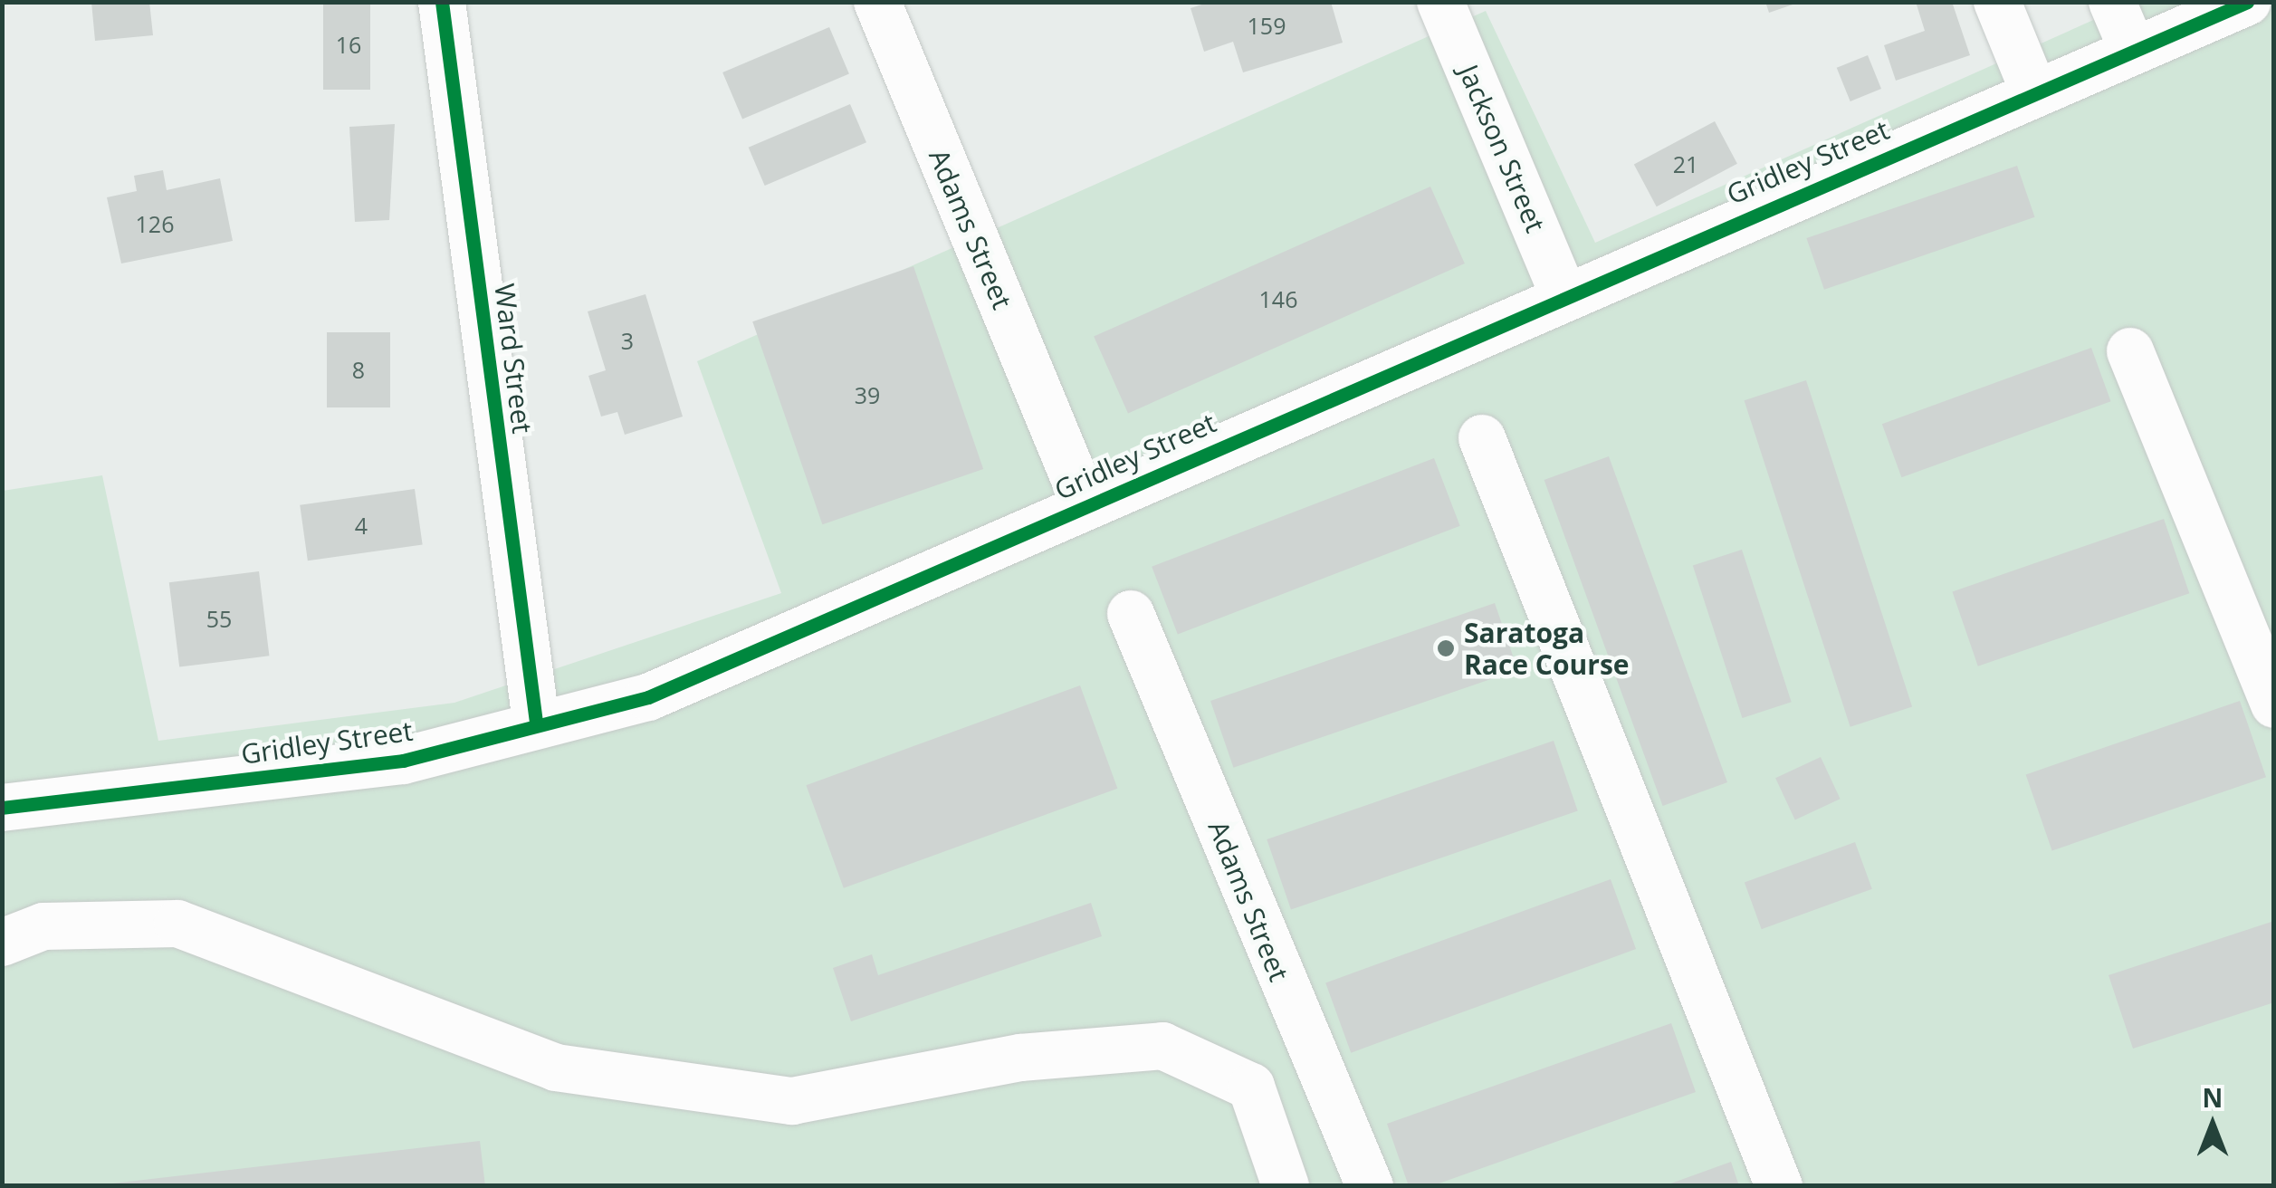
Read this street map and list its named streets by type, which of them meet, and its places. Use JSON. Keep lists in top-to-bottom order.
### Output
{
  "streets": {
    "street": [
      "Jackson Street",
      "Gridley Street",
      "Adams Street",
      "Ward Street"
    ]
  },
  "crossings": [
    ["Jackson Street", "Gridley Street"],
    ["Gridley Street", "Adams Street"],
    ["Gridley Street", "Ward Street"]
  ],
  "places": ["Saratoga Race Course"],
  "house_numbers": [
    "159",
    "16",
    "21",
    "126",
    "146",
    "3",
    "8",
    "39",
    "4",
    "55"
  ],
  "north": "top"
}
